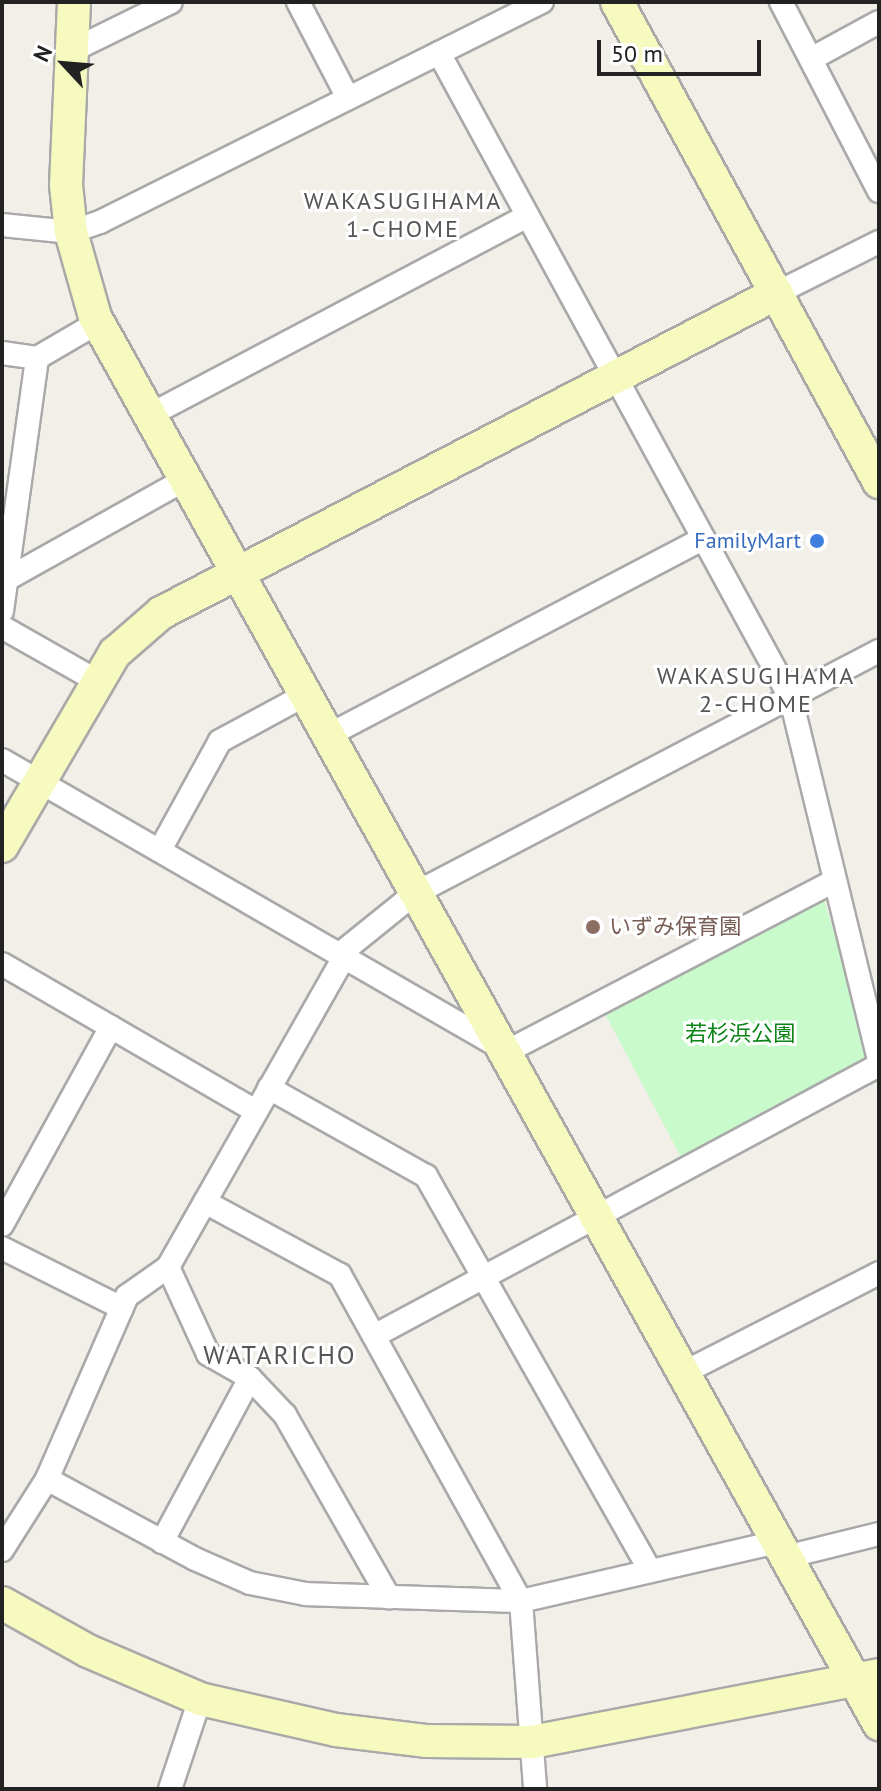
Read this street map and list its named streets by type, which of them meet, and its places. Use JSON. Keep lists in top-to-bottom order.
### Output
{
  "districts": ["WAKASUGIHAMA 1-CHOME", "WAKASUGIHAMA 2-CHOME", "WATARICHO"],
  "parks": ["若杉浜公園"],
  "places": ["FamilyMart", "いずみ保育園"],
  "scale_bar": "50 m",
  "north": "top left"
}
